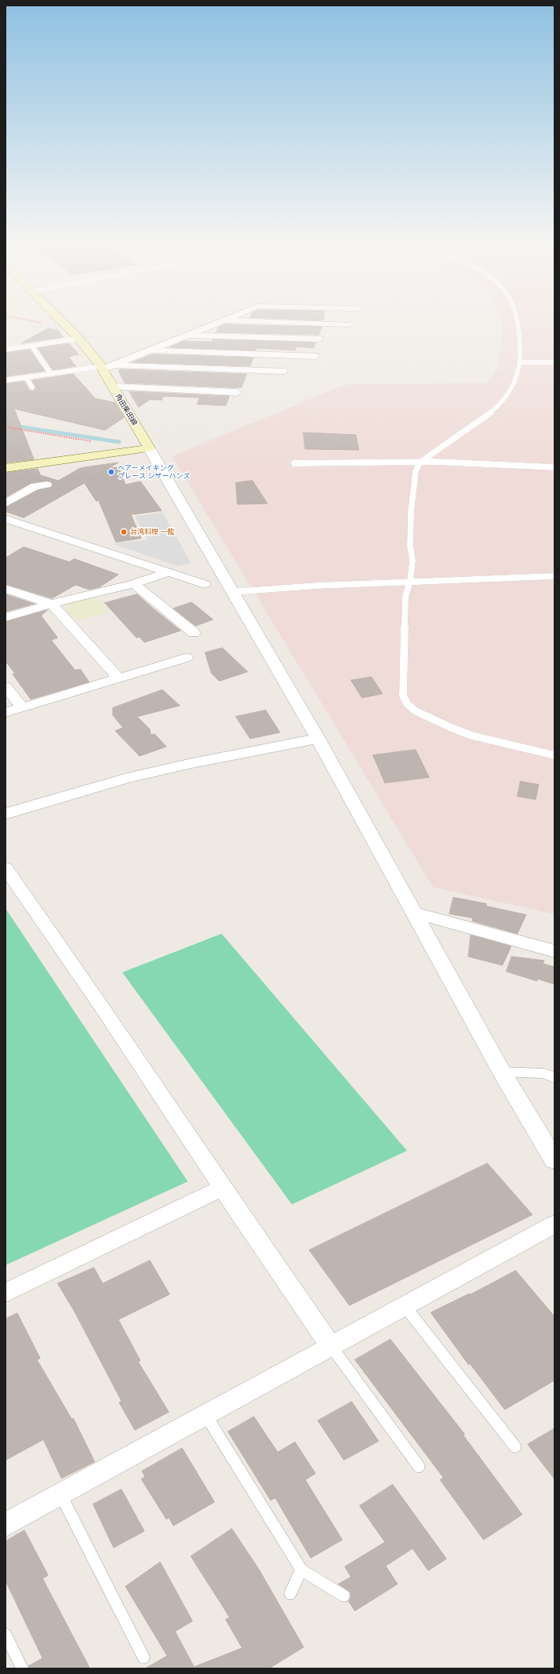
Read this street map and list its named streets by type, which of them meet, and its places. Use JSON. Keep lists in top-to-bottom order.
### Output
{
  "streets": {
    "main road": ["角田柴田線"]
  },
  "places": ["ヘアーメイキング プレース シザーハンズ", "台湾料理 一龍"]
}
